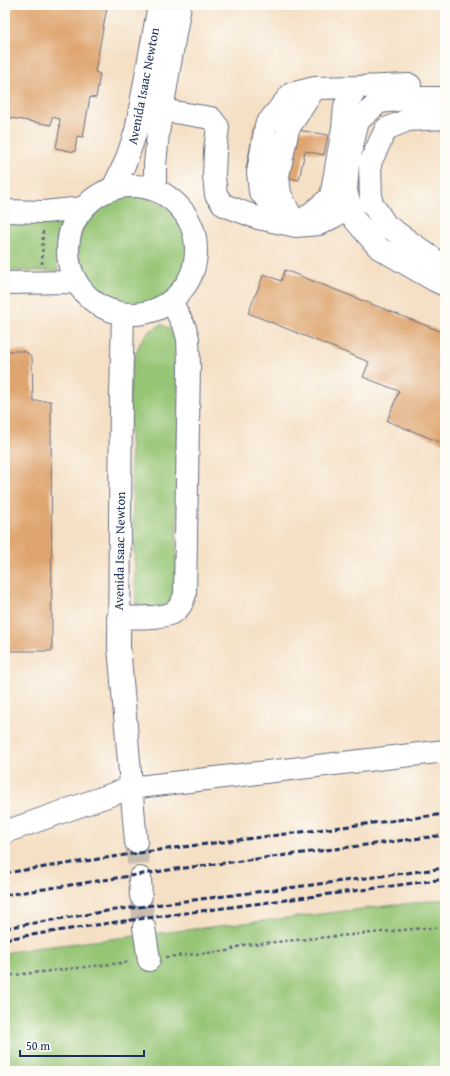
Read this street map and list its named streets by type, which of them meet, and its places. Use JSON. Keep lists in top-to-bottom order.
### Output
{
  "streets": {
    "street": ["Avenida Isaac Newton"]
  },
  "scale_bar": "50 m"
}
